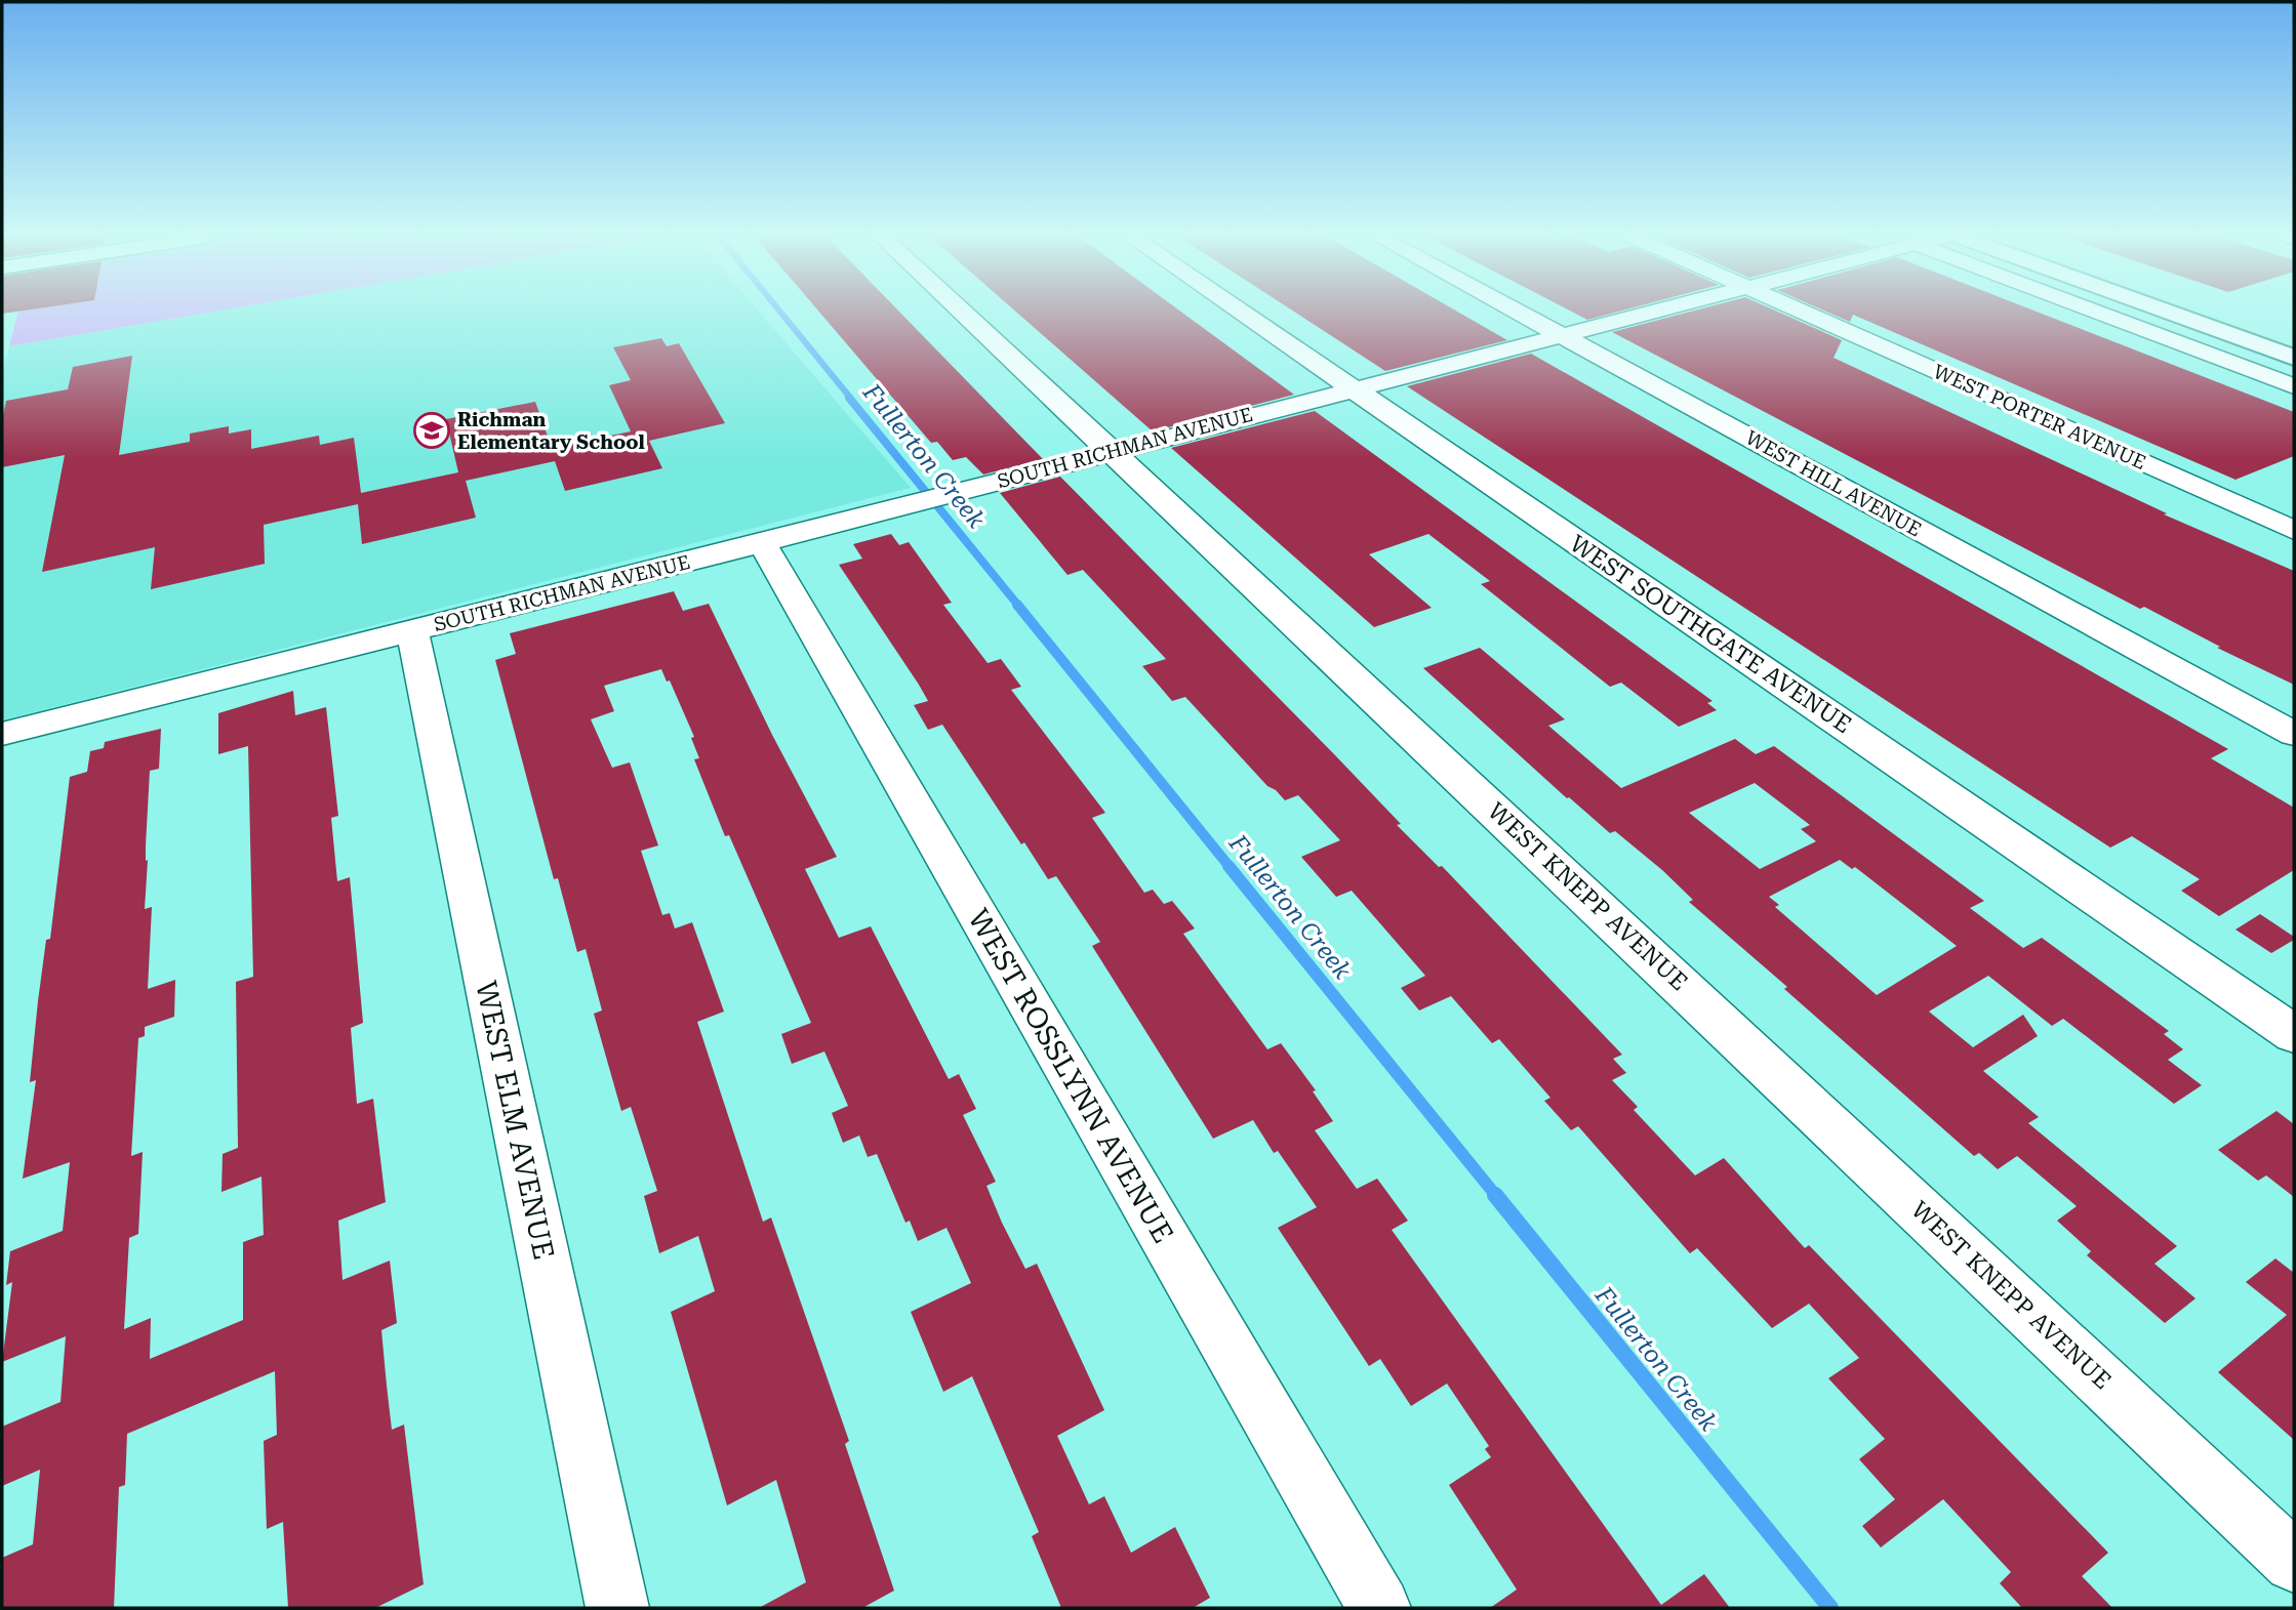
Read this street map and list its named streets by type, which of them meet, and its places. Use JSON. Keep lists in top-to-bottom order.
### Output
{
  "streets": {
    "street": [
      "WEST PORTER AVENUE",
      "SOUTH RICHMAN AVENUE",
      "WEST HILL AVENUE",
      "WEST SOUTHGATE AVENUE",
      "WEST KNEPP AVENUE",
      "WEST ROSSLYNN AVENUE",
      "WEST ELM AVENUE"
    ]
  },
  "crossings": [
    ["SOUTH RICHMAN AVENUE", "WEST HILL AVENUE"],
    ["SOUTH RICHMAN AVENUE", "WEST SOUTHGATE AVENUE"],
    ["SOUTH RICHMAN AVENUE", "WEST KNEPP AVENUE"],
    ["SOUTH RICHMAN AVENUE", "WEST ROSSLYNN AVENUE"],
    ["SOUTH RICHMAN AVENUE", "WEST ELM AVENUE"]
  ],
  "water": ["Fullerton Creek"],
  "places": {
    "school or university": ["Richman Elementary School"]
  }
}
